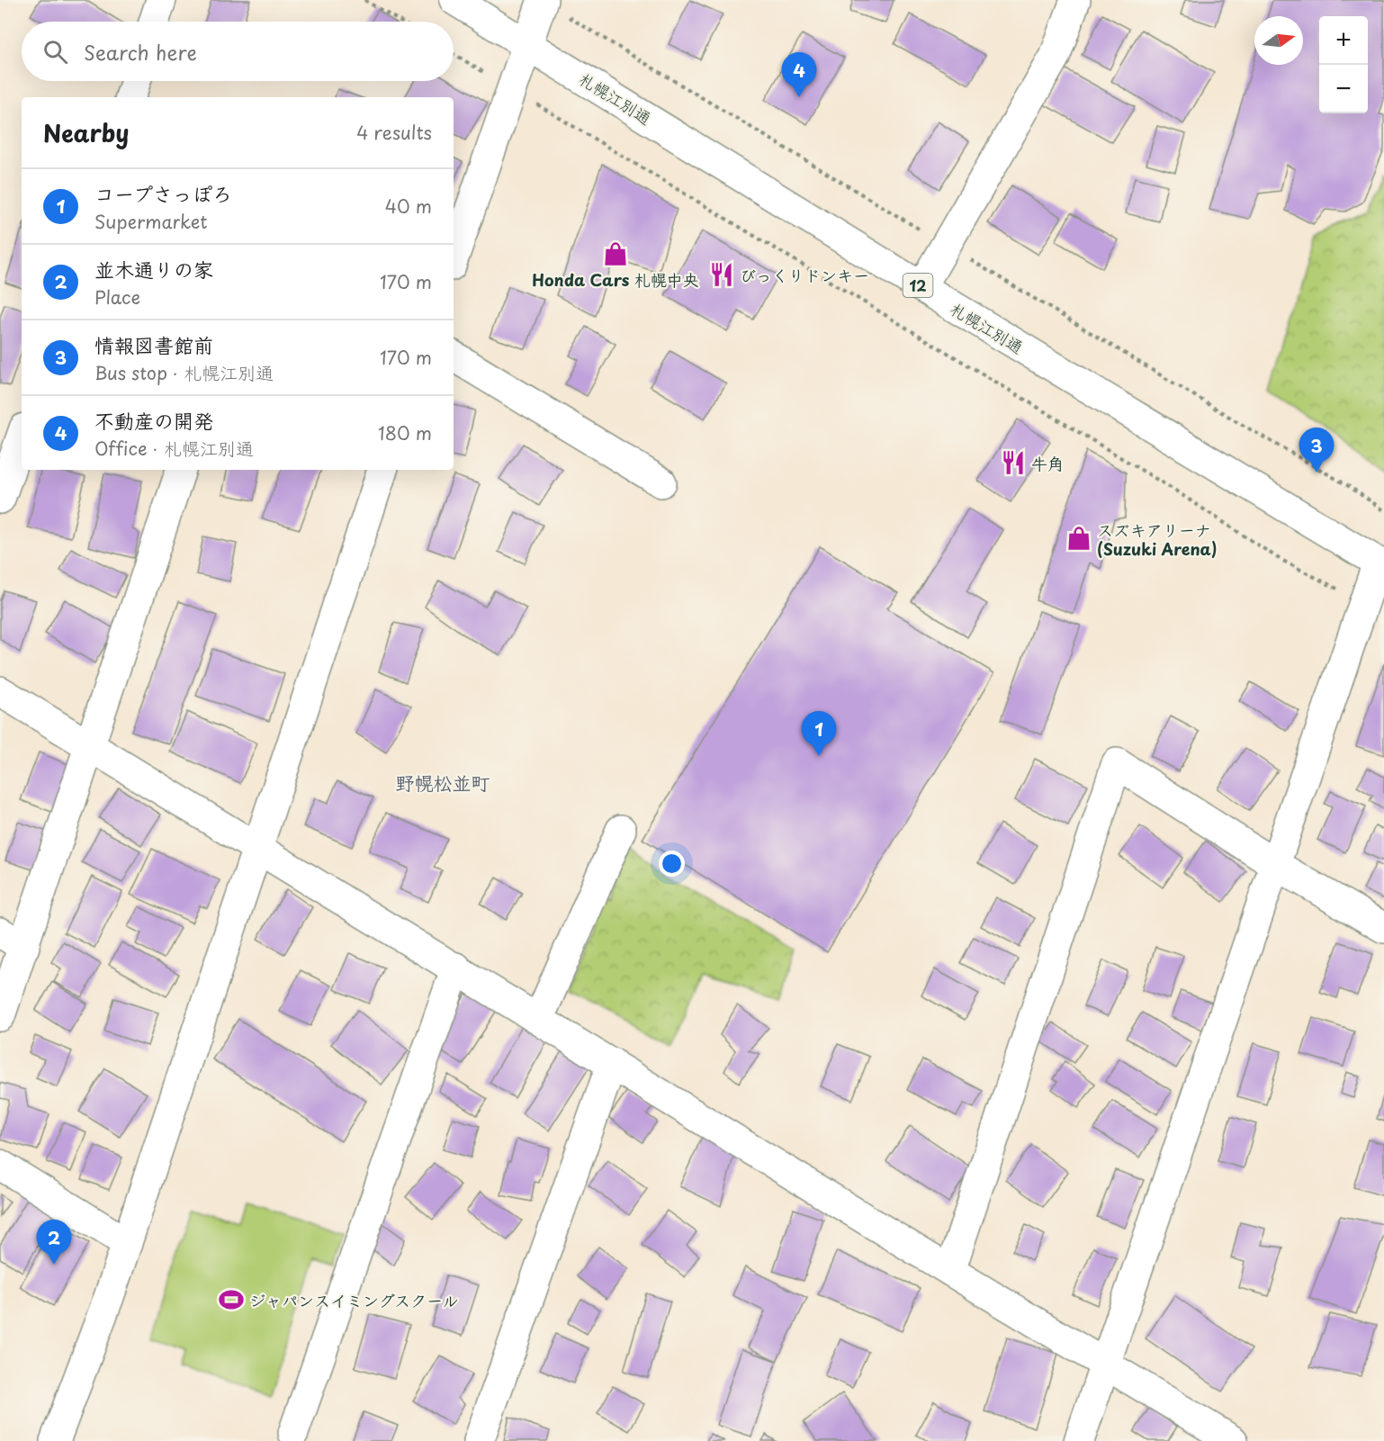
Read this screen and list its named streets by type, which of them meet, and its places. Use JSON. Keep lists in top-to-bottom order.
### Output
{
  "streets": {
    "main road": ["札幌江別通", "12"]
  },
  "districts": ["野幌松並町"],
  "places": {
    "shop": ["Honda Cars 札幌中央", "スズキアリーナ (Suzuki Arena)"],
    "restaurant": ["びっくりドンキー", "牛角"],
    "sports": ["ジャパンスイミングスクール"]
  },
  "north": "right",
  "page": {
    "map_buttons": ["+", "−"],
    "search": "Search here",
    "pins": [
      "4",
      "3",
      "1",
      "2"
    ],
    "heading": ["Nearby", "4 results"],
    "list": [
      {
        "mark": "1",
        "name": "コープさっぽろ",
        "note": "Supermarket",
        "value": "40 m"
      },
      {
        "mark": "2",
        "name": "並木通りの家",
        "note": "Place",
        "value": "170 m"
      },
      {
        "mark": "3",
        "name": "情報図書館前",
        "note": "Bus stop · 札幌江別通",
        "value": "170 m"
      },
      {
        "mark": "4",
        "name": "不動産の開発",
        "note": "Office · 札幌江別通",
        "value": "180 m"
      }
    ]
  }
}
